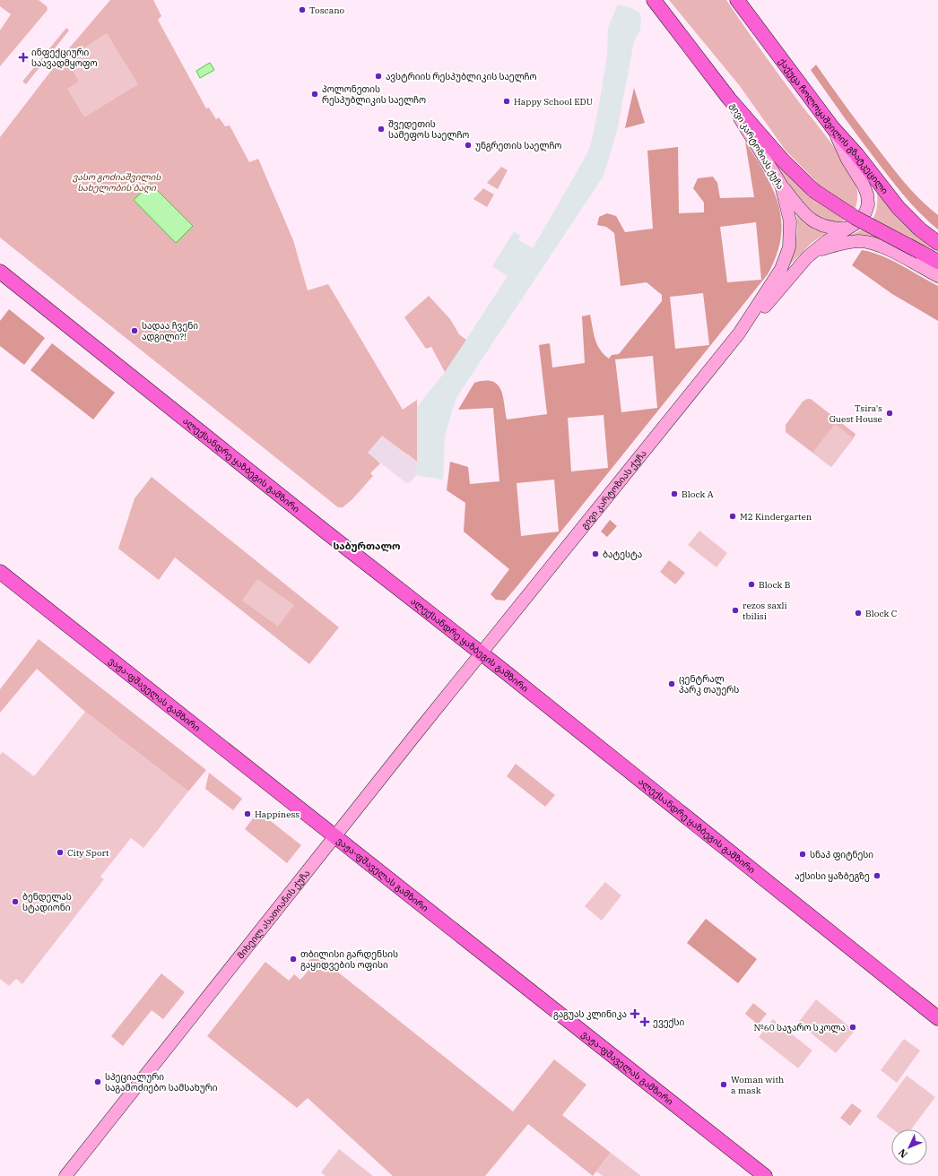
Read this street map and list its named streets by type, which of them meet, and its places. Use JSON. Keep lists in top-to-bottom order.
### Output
{
  "streets": {
    "main road": [
      "ქაქუცა ჩოლოყაშვილის გზატკეცილი",
      "გივი კარტოზიას ქუჩა",
      "ალექსანდრე ყაზბეგის გამზირი",
      "ვაჟა-ფშაველას გამზირი",
      "მიხეილ ასათიანის ქუჩა"
    ]
  },
  "crossings": [
    ["ქაქუცა ჩოლოყაშვილის გზატკეცილი", "გივი კარტოზიას ქუჩა"],
    ["გივი კარტოზიას ქუჩა", "ალექსანდრე ყაზბეგის გამზირი"],
    ["გივი კარტოზიას ქუჩა", "მიხეილ ასათიანის ქუჩა"],
    ["ალექსანდრე ყაზბეგის გამზირი", "მიხეილ ასათიანის ქუჩა"],
    ["ვაჟა-ფშაველას გამზირი", "მიხეილ ასათიანის ქუჩა"]
  ],
  "districts": ["საბურთალო"],
  "parks": ["ვასო გოძიაშვილის სახელობის ბაღი"],
  "places": {
    "other": [
      "Toscano",
      "ავსტრიის რესპუბლიკის საელჩო",
      "პოლონეთის რესპუბლიკის საელჩო",
      "Happy School EDU",
      "შვედეთის სამეფოს საელჩო",
      "უნგრეთის საელჩო",
      "სადაა ჩვენი ადგილი?!",
      "Tsira's Guest House",
      "Block A",
      "M2 Kindergarten",
      "ბატესტა",
      "Block B",
      "rezos saxli tbilisi",
      "Block C",
      "ცენტრალ პარკ თაუერს",
      "Happiness",
      "City Sport",
      "სნაპ ფიტნესი",
      "აქსისი ყაზბეგზე",
      "ბენდელას სტადიონი",
      "თბილისი გარდენსის გაყიდვების ოფისი",
      "№60 საჯარო სკოლა",
      "სპეციალური საგამოძიებო სამსახური",
      "Woman with a mask"
    ],
    "health": ["ინფექციური საავადმყოფო", "გაგუას კლინიკა", "ევექსი"]
  },
  "north": "bottom left"
}
